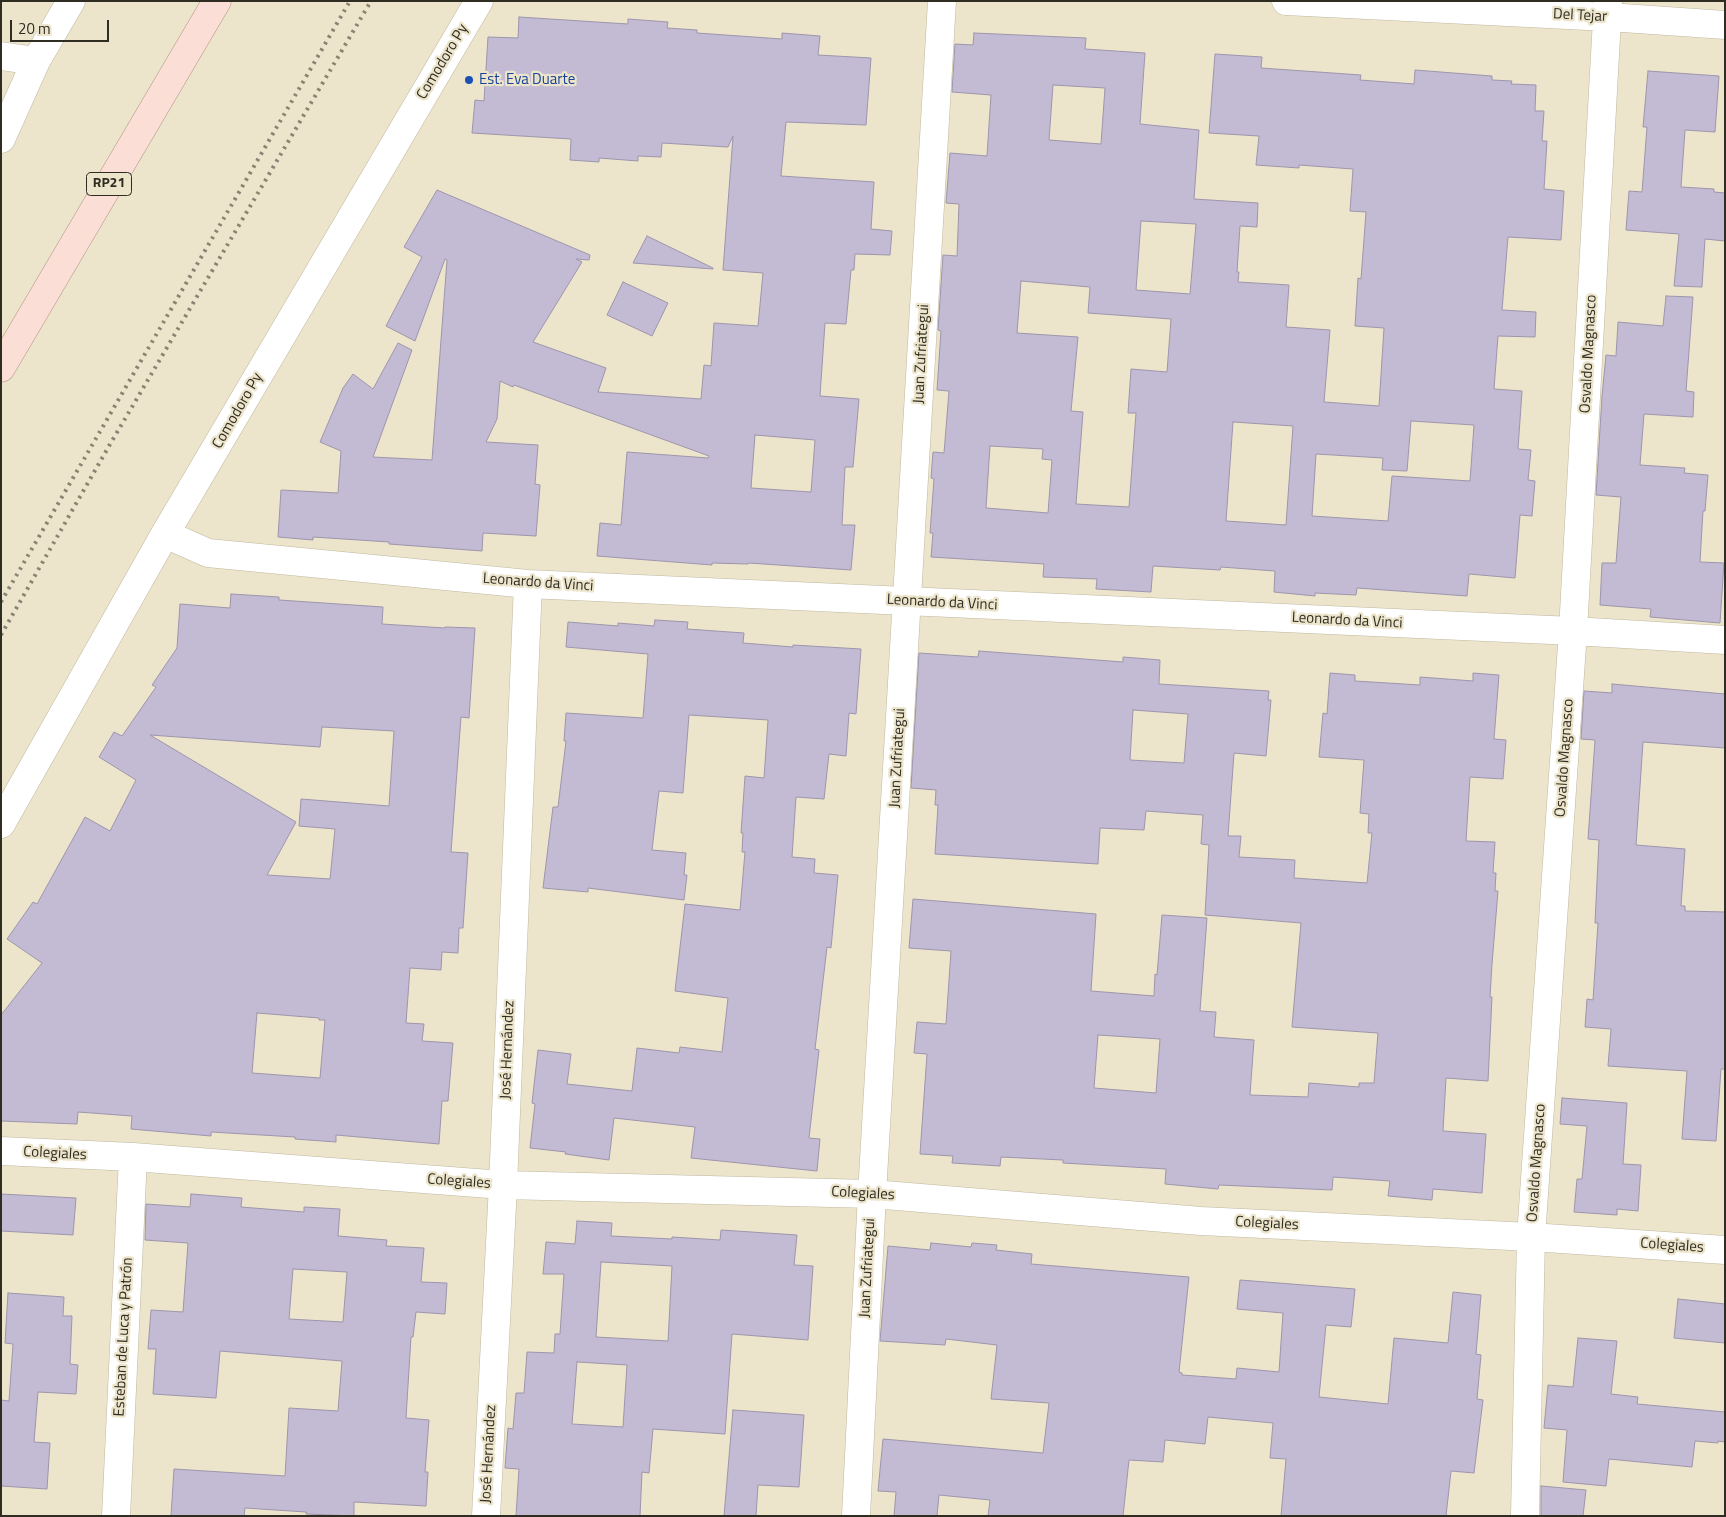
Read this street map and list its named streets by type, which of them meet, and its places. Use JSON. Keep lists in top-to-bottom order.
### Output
{
  "streets": {
    "main road": ["RP21"],
    "street": [
      "Del Tejar",
      "Comodoro Py",
      "Juan Zufriategui",
      "Osvaldo Magnasco",
      "Leonardo da Vinci",
      "José Hernández",
      "Colegiales",
      "Esteban de Luca y Patrón"
    ]
  },
  "crossings": [
    ["Del Tejar", "Osvaldo Magnasco"],
    ["Comodoro Py", "Leonardo da Vinci"],
    ["Juan Zufriategui", "Leonardo da Vinci"],
    ["Juan Zufriategui", "Colegiales"],
    ["Osvaldo Magnasco", "Leonardo da Vinci"],
    ["Osvaldo Magnasco", "Colegiales"],
    ["Leonardo da Vinci", "José Hernández"],
    ["José Hernández", "Colegiales"],
    ["Colegiales", "Esteban de Luca y Patrón"]
  ],
  "places": ["Est. Eva Duarte"],
  "scale_bar": "20 m"
}
